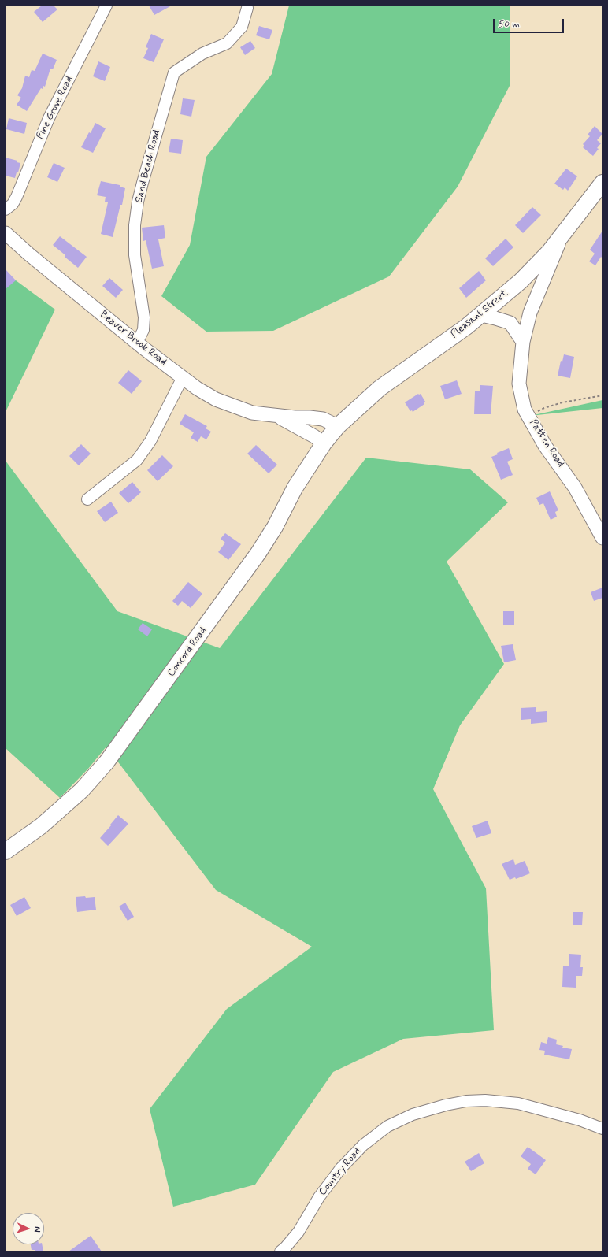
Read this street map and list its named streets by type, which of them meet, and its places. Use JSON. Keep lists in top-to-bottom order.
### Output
{
  "streets": {
    "main road": ["Pleasant Street", "Concord Road"],
    "street": [
      "Pine Grove Road",
      "Sand Beach Road",
      "Beaver Brook Road",
      "Patten Road",
      "Country Road"
    ]
  },
  "crossings": [
    ["Sand Beach Road", "Beaver Brook Road"],
    ["Pleasant Street", "Beaver Brook Road"],
    ["Pleasant Street", "Patten Road"],
    ["Pleasant Street", "Concord Road"],
    ["Beaver Brook Road", "Concord Road"]
  ],
  "scale_bar": "50 m",
  "north": "right"
}
